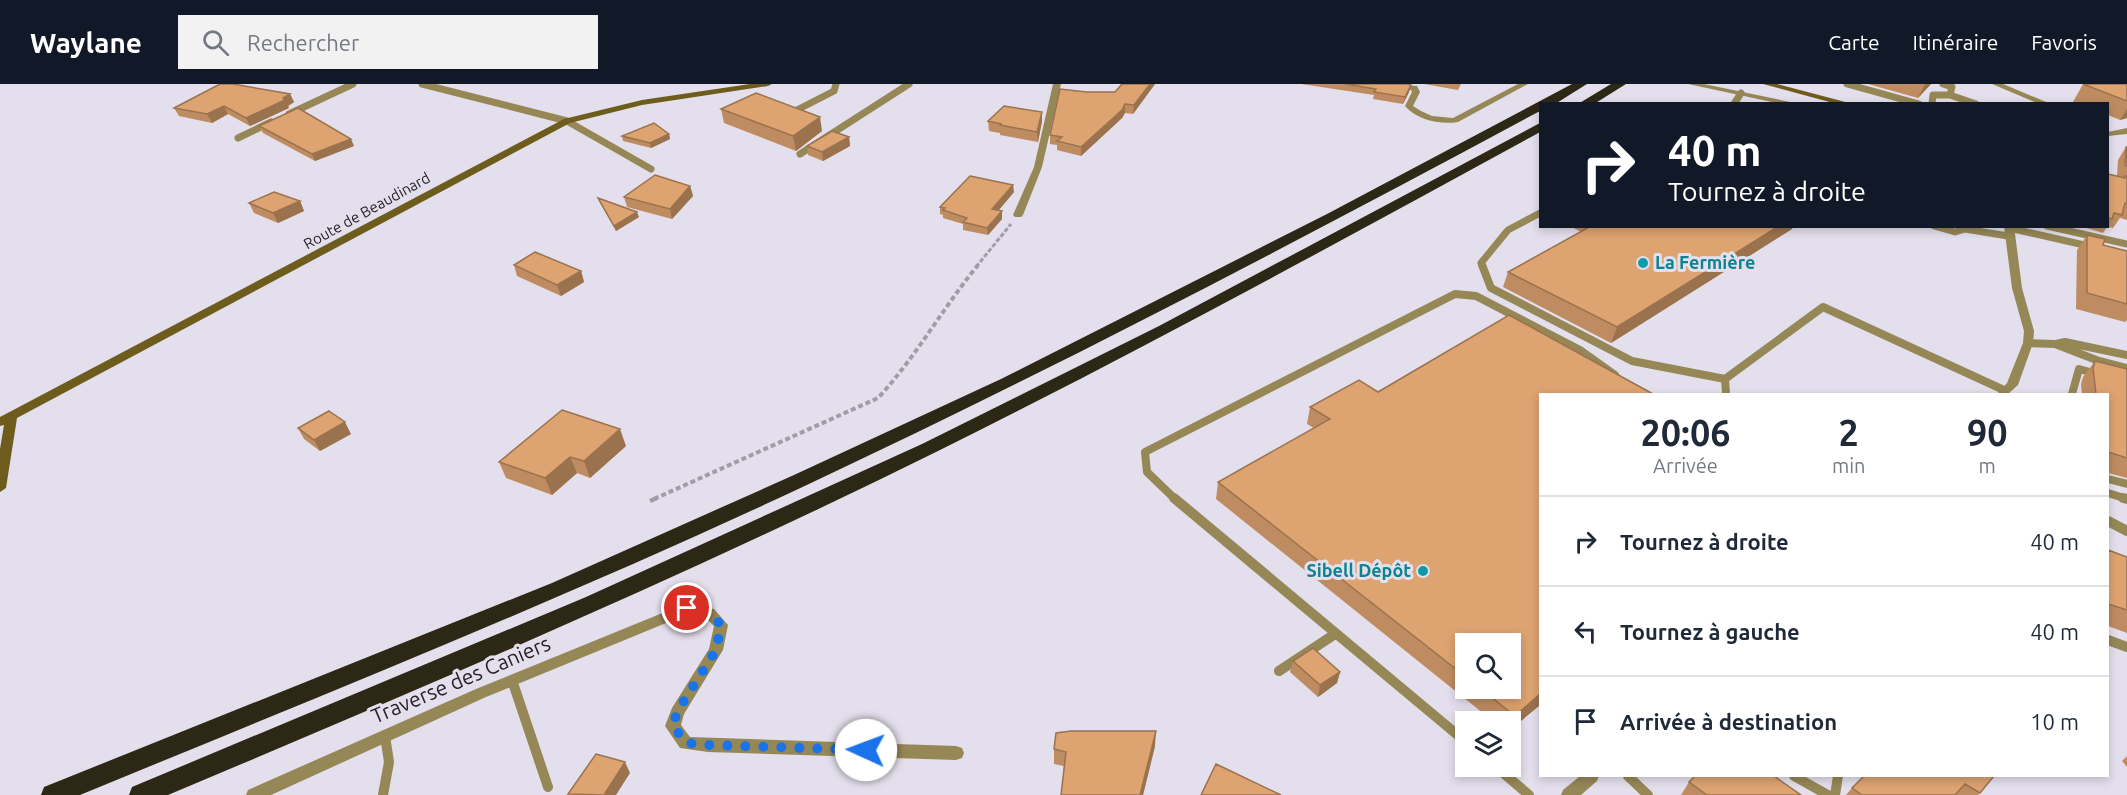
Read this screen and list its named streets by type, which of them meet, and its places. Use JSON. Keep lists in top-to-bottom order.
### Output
{
  "streets": {
    "street": ["Route de Beaudinard", "Traverse des Caniers"]
  },
  "places": ["La Fermière", "Sibell Dépôt"],
  "page": {
    "header": "Waylane",
    "search": "Rechercher",
    "nav": ["Carte", "Itinéraire", "Favoris"],
    "turn": ["40 m", "Tournez à droite"],
    "eta": [
      "20:06",
      "Arrivée",
      "2",
      "min",
      "90",
      "m"
    ],
    "list": [
      {
        "name": "Tournez à droite",
        "value": "40 m"
      },
      {
        "name": "Tournez à gauche",
        "value": "40 m"
      },
      {
        "name": "Arrivée à destination",
        "value": "10 m"
      }
    ]
  }
}
